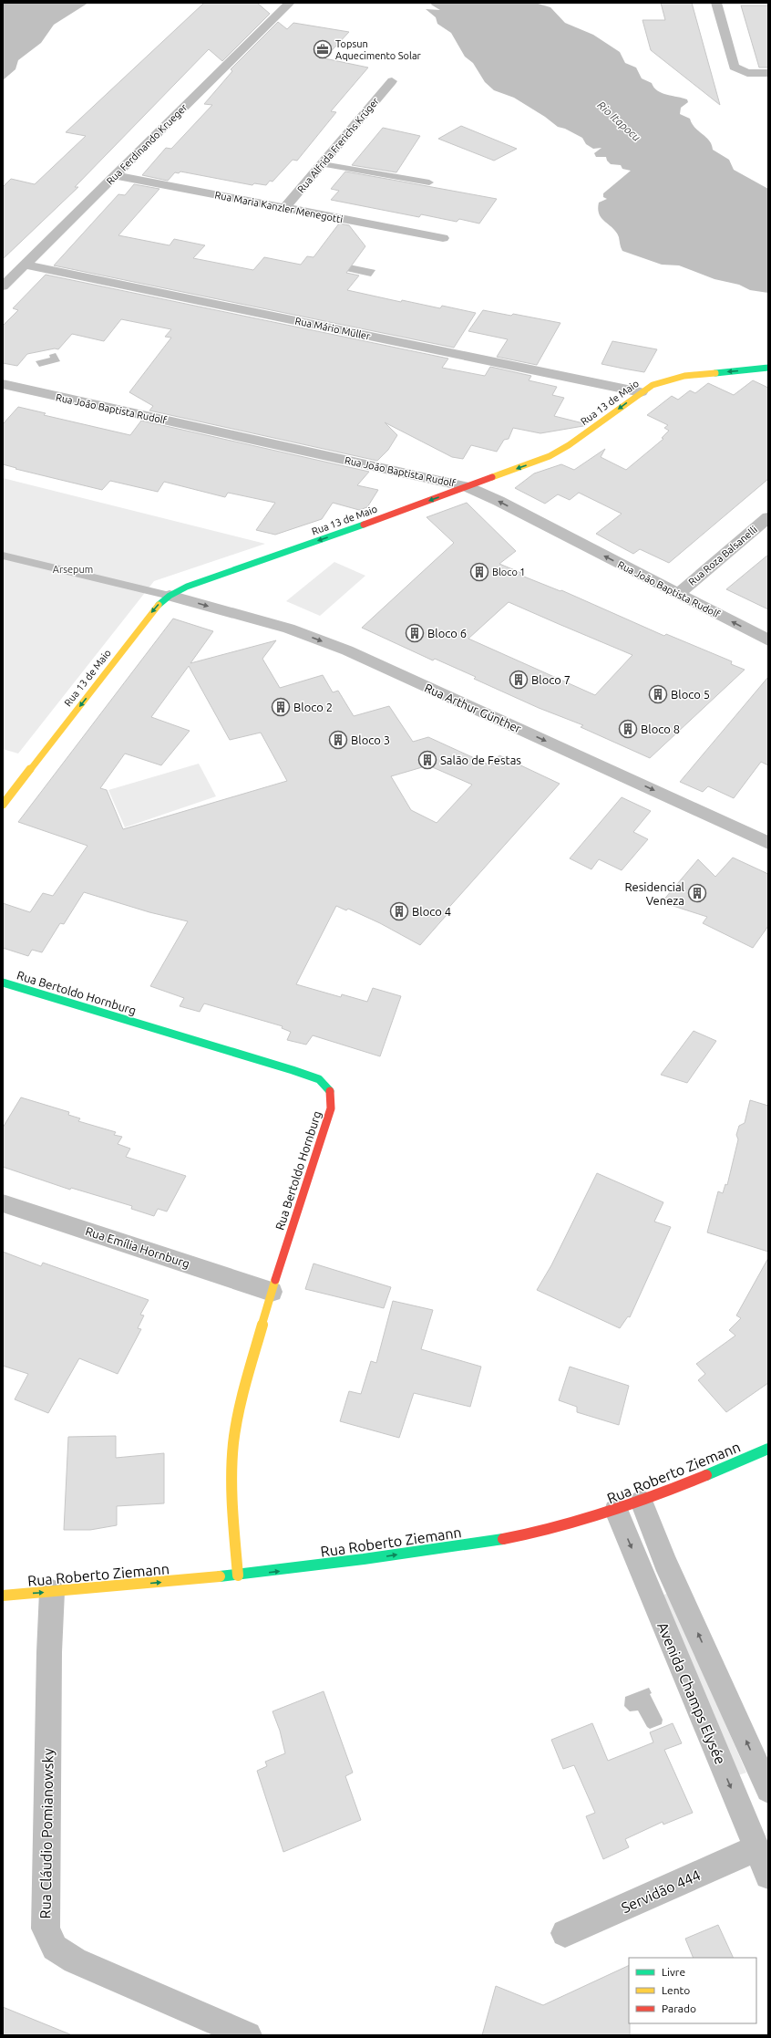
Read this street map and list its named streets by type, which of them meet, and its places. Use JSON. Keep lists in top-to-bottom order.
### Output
{
  "streets": {
    "main road": ["Rua 13 de Maio", "Rua Bertoldo Hornburg", "Rua Roberto Ziemann"],
    "street": [
      "Rua Ferdinando Krueger",
      "Rua Alfrida Frerichs Krüger",
      "Rua Maria Kanzler Menegotti",
      "Rua Mário Müller",
      "Rua João Baptista Rudolf",
      "Rua Roza Balsanelli",
      "Rua Arthur Günther",
      "Rua Emília Hornburg",
      "Avenida Champs Elysée",
      "Rua Cláudio Pomianowsky",
      "Servidão 444"
    ]
  },
  "crossings": [
    ["Rua Ferdinando Krueger", "Rua Maria Kanzler Menegotti"],
    ["Rua Ferdinando Krueger", "Rua Mário Müller"],
    ["Rua Alfrida Frerichs Krüger", "Rua Maria Kanzler Menegotti"],
    ["Rua Mário Müller", "Rua 13 de Maio"],
    ["Rua 13 de Maio", "Rua João Baptista Rudolf"],
    ["Rua 13 de Maio", "Rua Arthur Günther"],
    ["Rua João Baptista Rudolf", "Rua Roza Balsanelli"],
    ["Rua Bertoldo Hornburg", "Rua Emília Hornburg"],
    ["Rua Bertoldo Hornburg", "Rua Roberto Ziemann"],
    ["Rua Roberto Ziemann", "Avenida Champs Elysée"],
    ["Rua Roberto Ziemann", "Rua Cláudio Pomianowsky"],
    ["Avenida Champs Elysée", "Servidão 444"]
  ],
  "one_way": [
    "Rua 13 de Maio",
    "Rua João Baptista Rudolf",
    "Rua Arthur Günther",
    "Rua Roberto Ziemann"
  ],
  "water": ["Rio Itapocu"],
  "parks": ["Arsepum"],
  "places": {
    "office": ["Topsun Aquecimento Solar"],
    "building": [
      "Bloco 1",
      "Bloco 6",
      "Bloco 7",
      "Bloco 5",
      "Bloco 2",
      "Bloco 8",
      "Bloco 3",
      "Salão de Festas",
      "Residencial Veneza",
      "Bloco 4"
    ]
  },
  "legend": ["Livre", "Lento", "Parado"]
}
